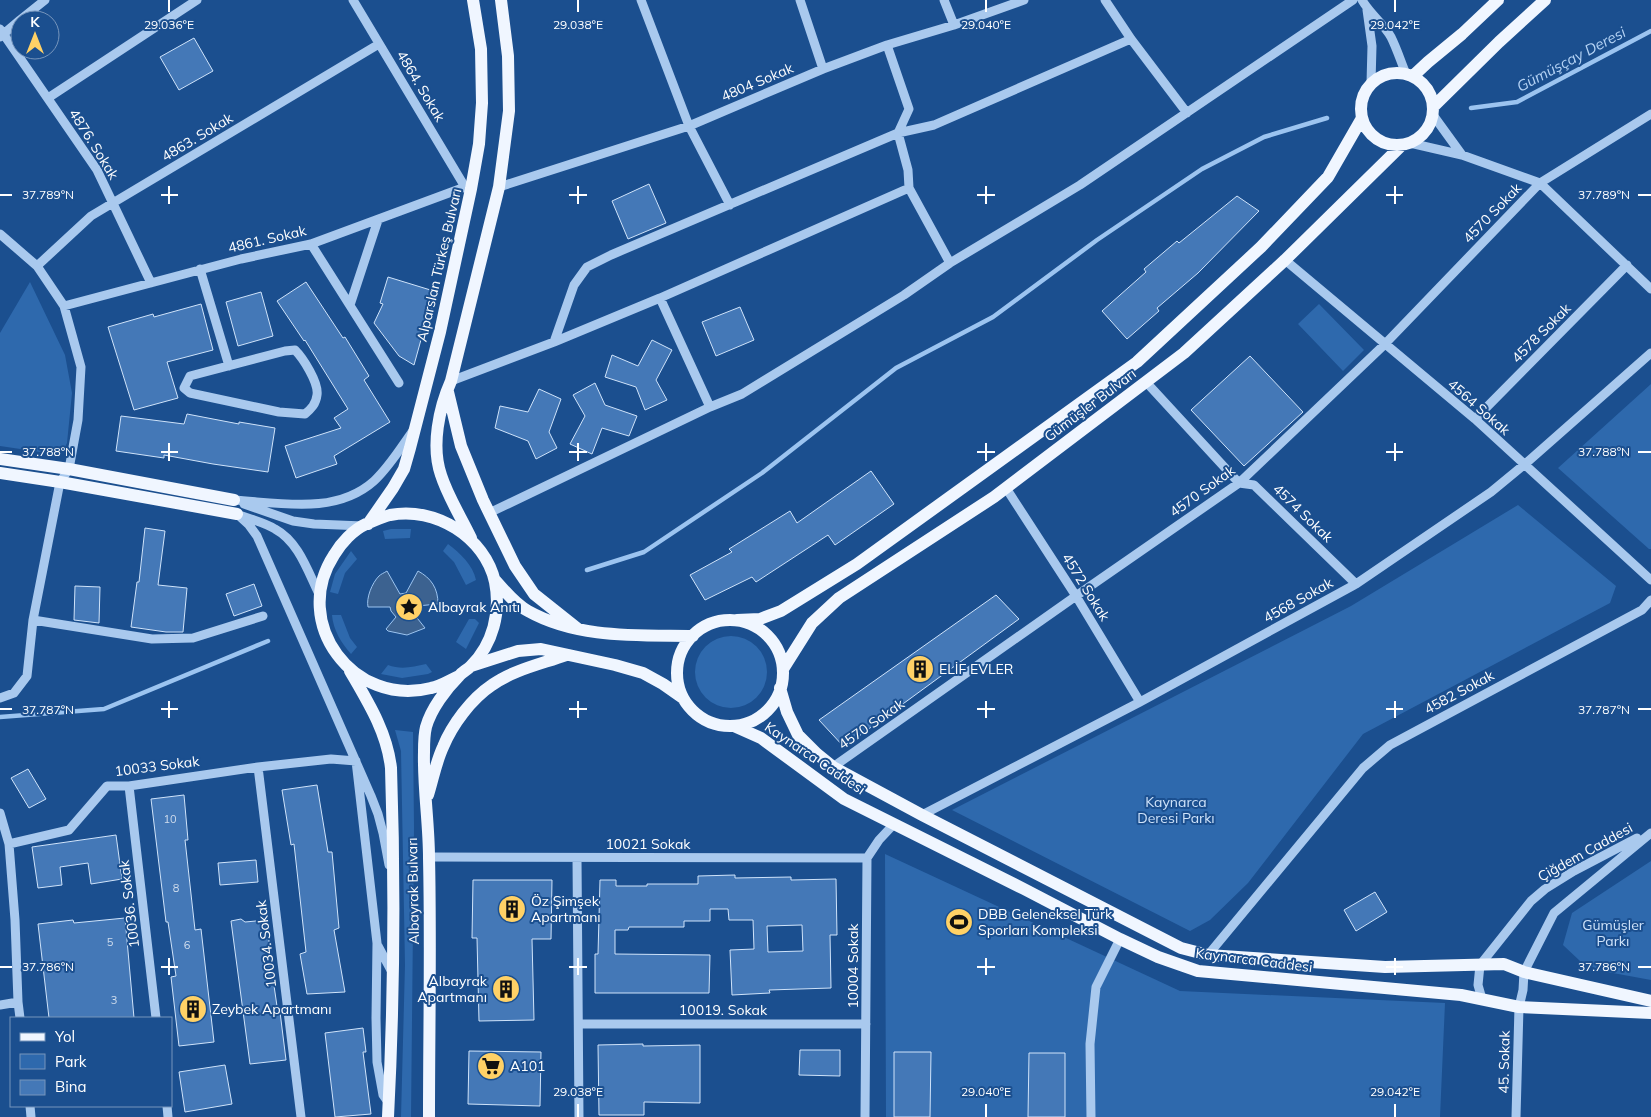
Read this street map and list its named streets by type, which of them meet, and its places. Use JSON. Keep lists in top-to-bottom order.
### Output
{
  "streets": {
    "main road": [
      "Alparslan Türkeş Bulvarı",
      "Gümüşler Bulvarı",
      "Kaynarca Caddesi",
      "Albayrak Bulvarı"
    ],
    "street": [
      "4804 Sokak",
      "4864. Sokak",
      "4863. Sokak",
      "4876. Sokak",
      "4570 Sokak",
      "4861. Sokak",
      "4578 Sokak",
      "4564 Sokak",
      "4574 Sokak",
      "4572 Sokak",
      "4568 Sokak",
      "4582 Sokak",
      "10033 Sokak",
      "10021 Sokak",
      "Çiğdem Caddesi",
      "10036. Sokak",
      "10034. Sokak",
      "10004 Sokak",
      "10019. Sokak",
      "45. Sokak"
    ]
  },
  "crossings": [
    ["4864. Sokak", "4863. Sokak"],
    ["4864. Sokak", "4861. Sokak"],
    ["4864. Sokak", "Alparslan Türkeş Bulvarı"],
    ["4863. Sokak", "4876. Sokak"],
    ["4876. Sokak", "4861. Sokak"],
    ["4570 Sokak", "4564 Sokak"],
    ["4570 Sokak", "4574 Sokak"],
    ["4570 Sokak", "4572 Sokak"],
    ["4570 Sokak", "Kaynarca Caddesi"],
    ["4861. Sokak", "Alparslan Türkeş Bulvarı"],
    ["Alparslan Türkeş Bulvarı", "Kaynarca Caddesi"],
    ["Alparslan Türkeş Bulvarı", "Albayrak Bulvarı"],
    ["4578 Sokak", "4564 Sokak"],
    ["Gümüşler Bulvarı", "4564 Sokak"],
    ["Gümüşler Bulvarı", "4574 Sokak"],
    ["Gümüşler Bulvarı", "4572 Sokak"],
    ["Gümüşler Bulvarı", "Kaynarca Caddesi"],
    ["4564 Sokak", "4568 Sokak"],
    ["4574 Sokak", "4568 Sokak"],
    ["4572 Sokak", "4568 Sokak"],
    ["4568 Sokak", "Kaynarca Caddesi"],
    ["4582 Sokak", "Kaynarca Caddesi"],
    ["Kaynarca Caddesi", "Çiğdem Caddesi"],
    ["Kaynarca Caddesi", "Albayrak Bulvarı"],
    ["Kaynarca Caddesi", "45. Sokak"],
    ["10033 Sokak", "Albayrak Bulvarı"],
    ["10033 Sokak", "10036. Sokak"],
    ["10033 Sokak", "10034. Sokak"],
    ["10021 Sokak", "Albayrak Bulvarı"],
    ["10021 Sokak", "10004 Sokak"],
    ["Çiğdem Caddesi", "45. Sokak"],
    ["10004 Sokak", "10019. Sokak"]
  ],
  "water": ["Gümüşçay Deresi"],
  "parks": ["Kaynarca Deresi Parkı", "Gümüşler Parkı"],
  "places": {
    "place": ["Albayrak Anıtı"],
    "building": [
      "ELİF EVLER",
      "Öz Şimşek Apartmanı",
      "Albayrak Apartmanı",
      "Zeybek Apartmanı"
    ],
    "sports": ["DBB Geleneksel Türk Sporları Kompleksi"],
    "supermarket": ["A101"]
  },
  "house_numbers": [
    "10",
    "8",
    "5",
    "6",
    "3"
  ],
  "legend": ["Yol", "Park", "Bina"],
  "north": "top",
  "coordinates": [
    "29.036°E",
    "29.038°E",
    "29.040°E",
    "29.042°E",
    "37.789°N",
    "37.788°N",
    "37.787°N",
    "37.786°N"
  ]
}
